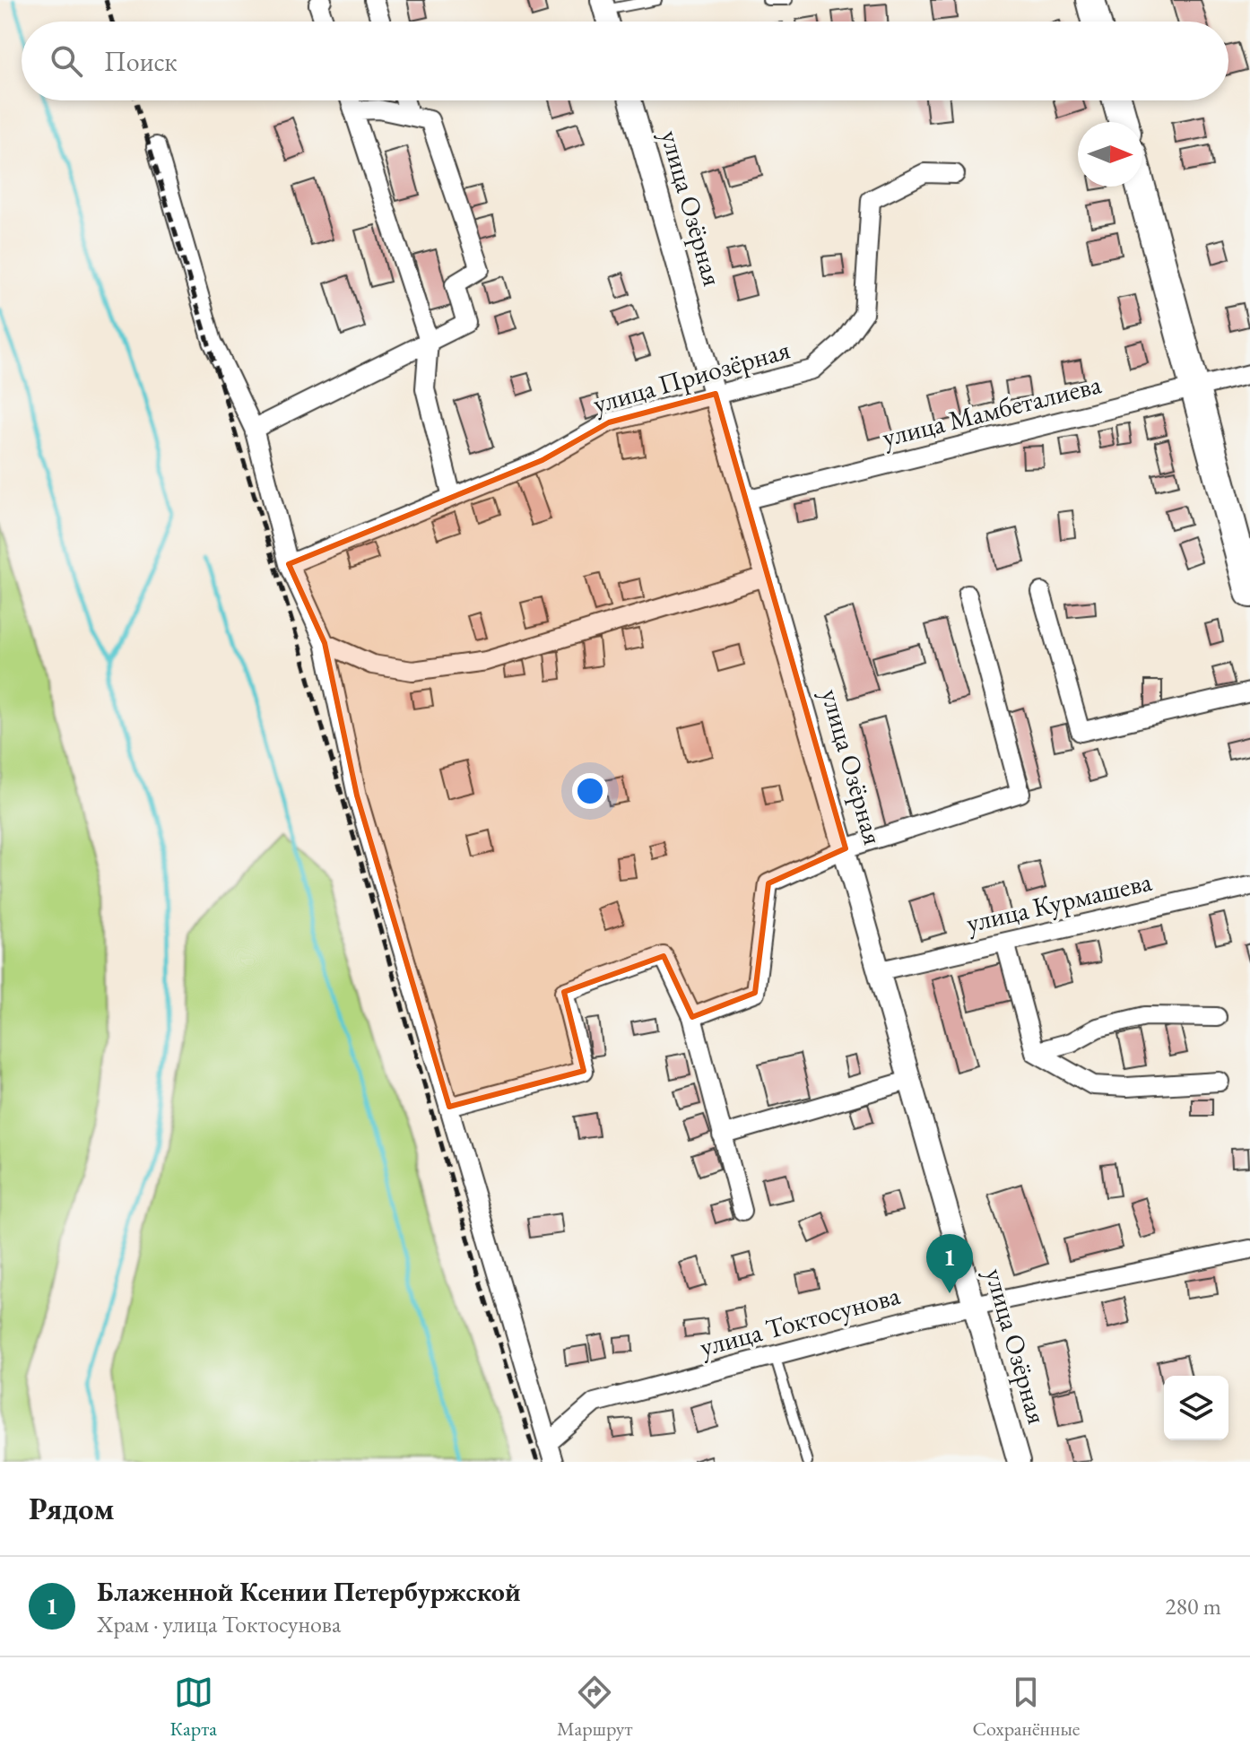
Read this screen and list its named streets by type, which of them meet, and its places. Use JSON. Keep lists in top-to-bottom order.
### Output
{
  "streets": {
    "street": [
      "улица Озёрная",
      "улица Приозёрная",
      "улица Мамбеталиева",
      "улица Курмашева",
      "улица Токтосунова"
    ]
  },
  "crossings": [
    ["улица Озёрная", "улица Приозёрная"],
    ["улица Озёрная", "улица Мамбеталиева"],
    ["улица Озёрная", "улица Курмашева"],
    ["улица Озёрная", "улица Токтосунова"]
  ],
  "north": "right",
  "page": {
    "search": "Поиск",
    "pins": "1",
    "heading": "Рядом",
    "list": [
      {
        "mark": "1",
        "name": "Блаженной Ксении Петербуржской",
        "note": "Храм · улица Токтосунова",
        "value": "280 m"
      }
    ],
    "nav": ["Карта", "Маршрут", "Сохранённые"]
  }
}
